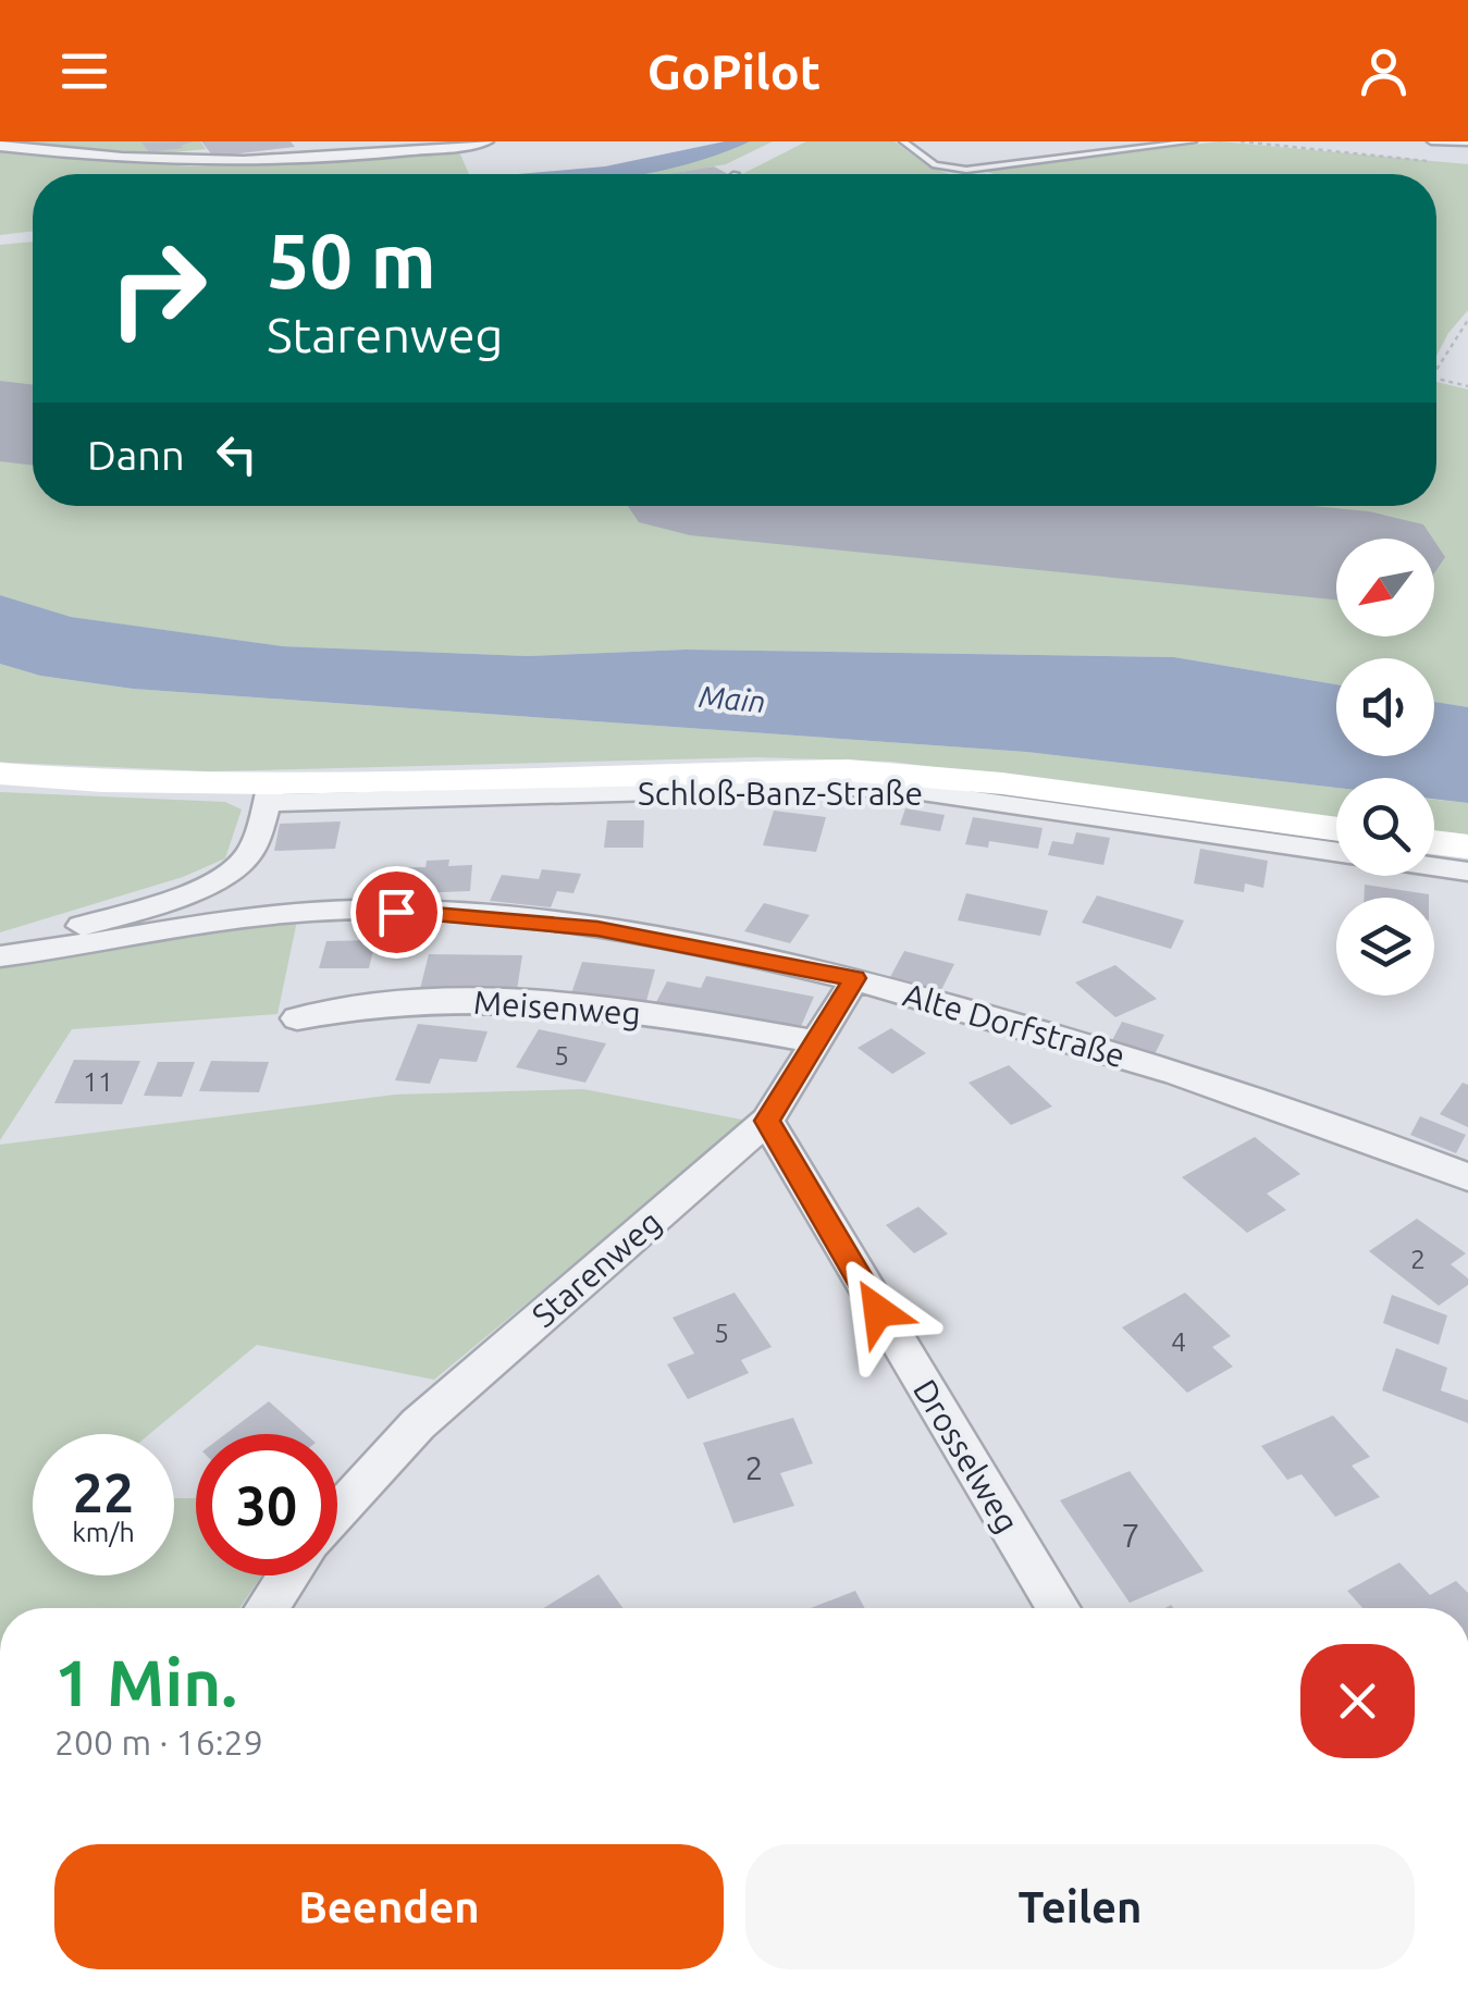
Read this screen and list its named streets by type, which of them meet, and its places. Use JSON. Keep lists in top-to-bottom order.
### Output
{
  "streets": {
    "street": [
      "Schloß-Banz-Straße",
      "Meisenweg",
      "Alte Dorfstraße",
      "Starenweg",
      "Drosselweg"
    ]
  },
  "crossings": [
    ["Meisenweg", "Starenweg"],
    ["Alte Dorfstraße", "Starenweg"],
    ["Starenweg", "Drosselweg"]
  ],
  "water": ["Main"],
  "house_numbers": [
    "5",
    "11",
    "2",
    "5",
    "4",
    "2",
    "7"
  ],
  "north": "bottom left",
  "page": {
    "header": "GoPilot",
    "turn": ["50 m", "Starenweg"],
    "then": "Dann",
    "speed": "22 km/h",
    "limit": "30",
    "heading": ["1 Min.", "200 m · 16:29"],
    "buttons": ["Beenden", "Teilen"]
  }
}
